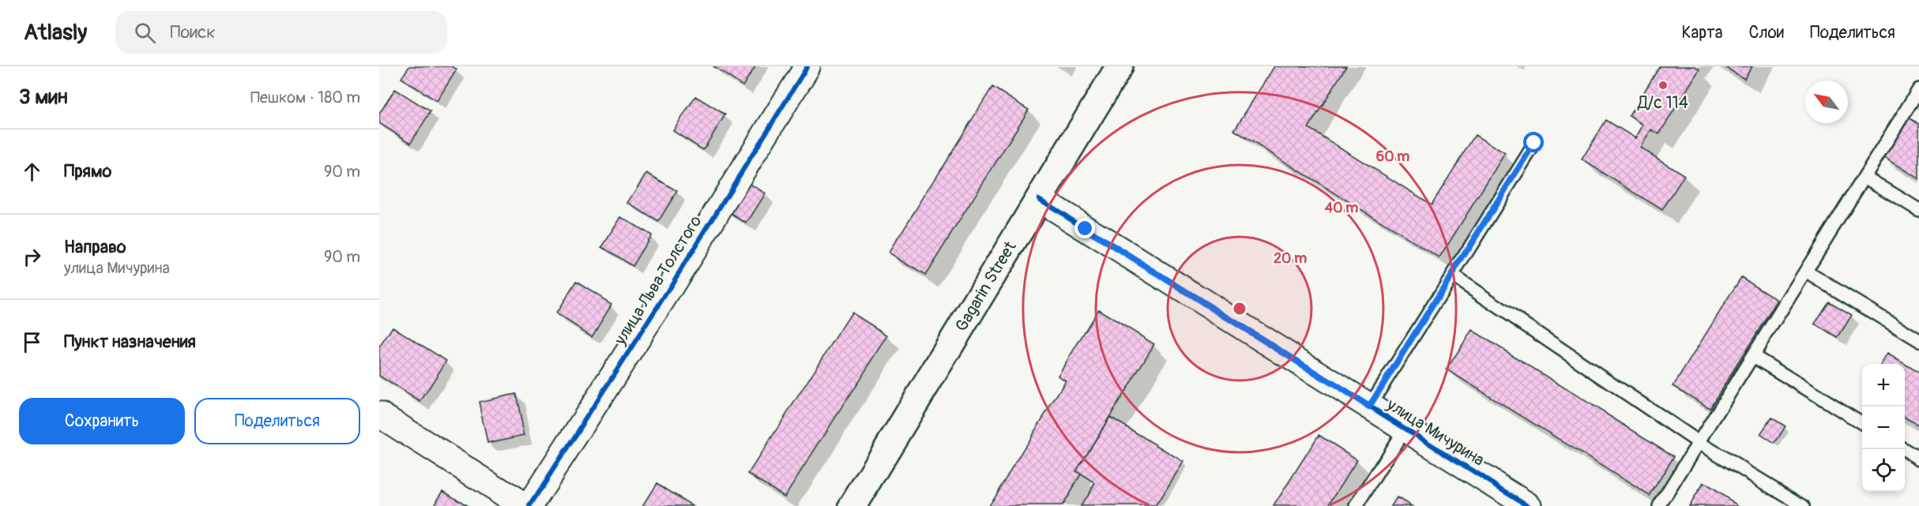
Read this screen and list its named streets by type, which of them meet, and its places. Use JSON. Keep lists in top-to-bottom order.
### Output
{
  "streets": {
    "main road": ["Gagarin Street"],
    "street": ["улица Льва Толстого", "улица Мичурина"]
  },
  "crossings": [
    ["Gagarin Street", "улица Мичурина"]
  ],
  "places": ["Д/с 114"],
  "north": "top left",
  "page": {
    "header": "Atlasly",
    "search": "Поиск",
    "nav": ["Карта", "Слои", "Поделиться"],
    "heading": ["3 мин", "Пешком · 180 m"],
    "list": [
      ["Прямо", "90 m"],
      ["Направо", "улица Мичурина", "90 m"],
      "Пункт назначения"
    ],
    "map_buttons": ["+", "−"],
    "buttons": ["Сохранить", "Поделиться"]
  },
  "rings": ["60 m", "40 m", "20 m"]
}
